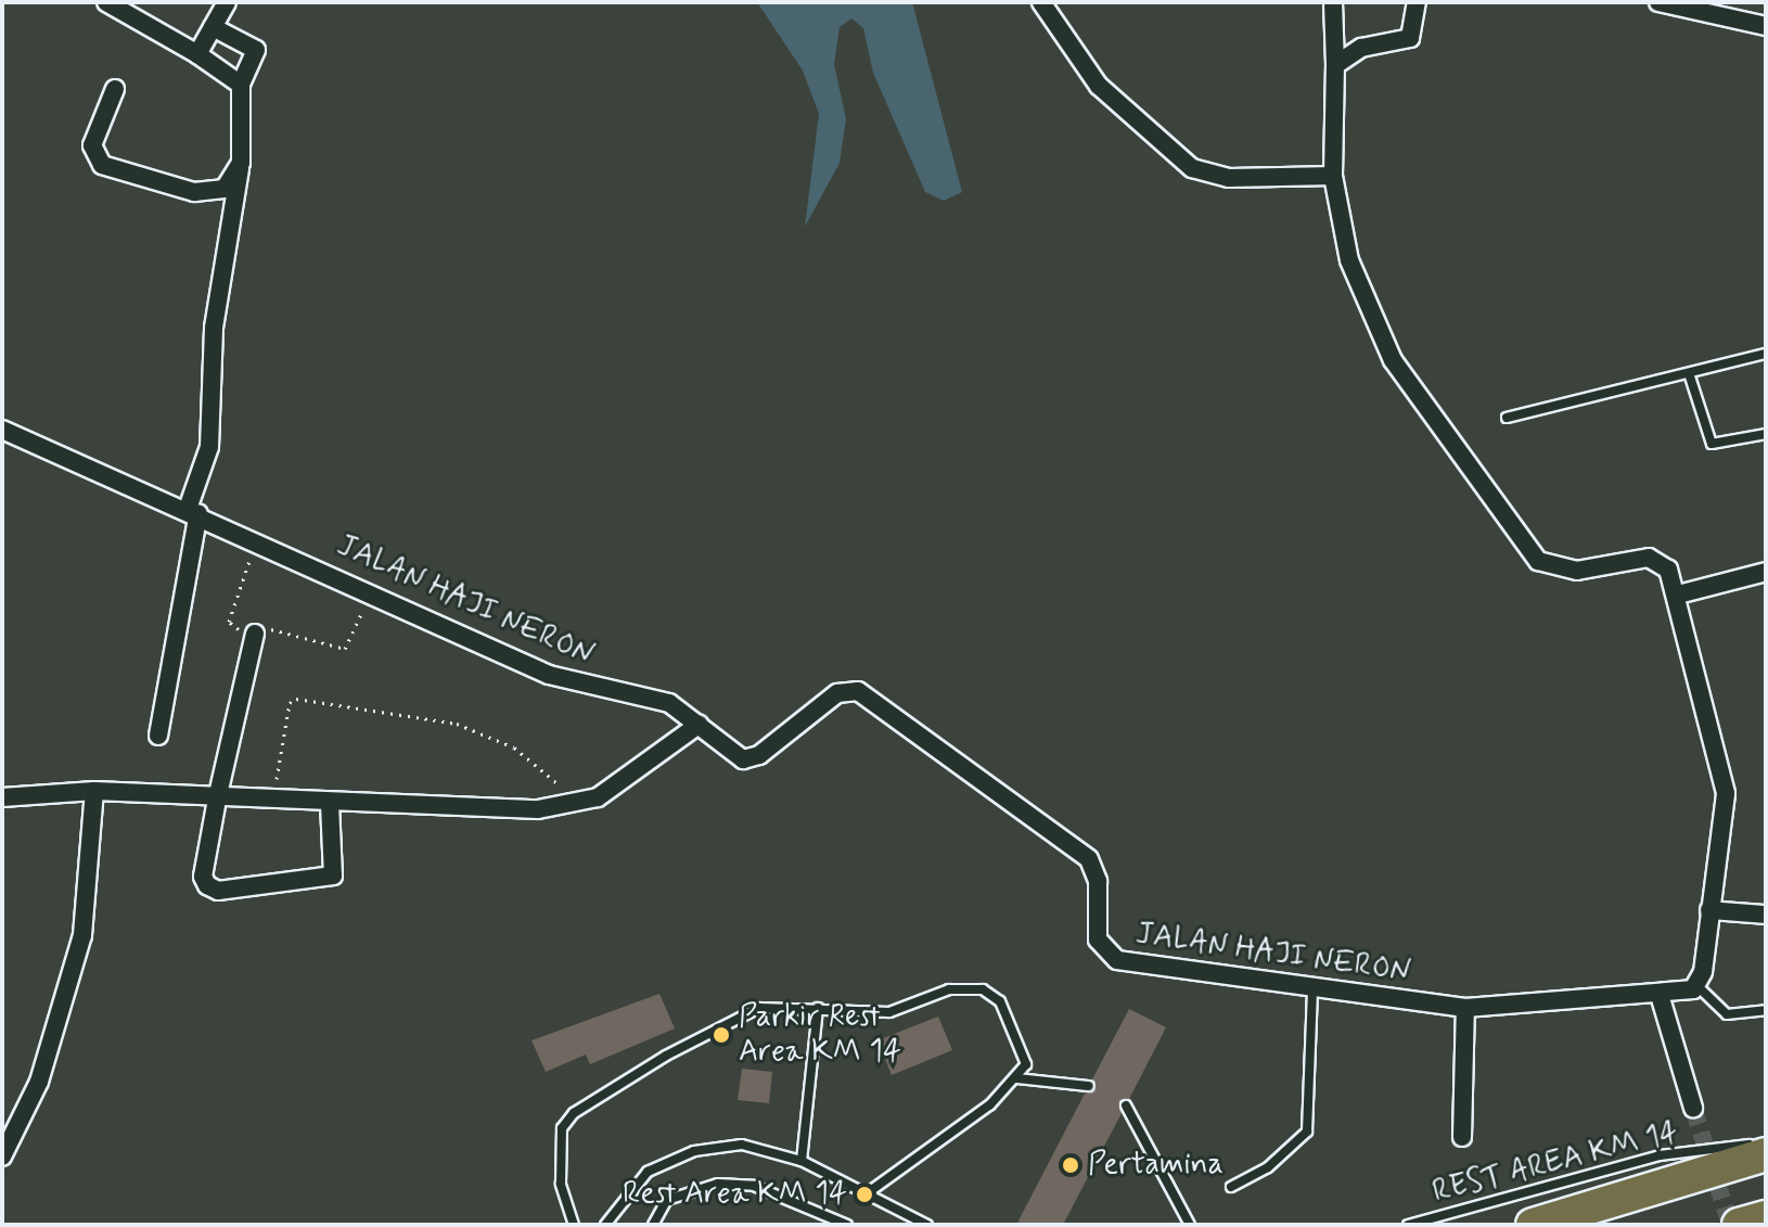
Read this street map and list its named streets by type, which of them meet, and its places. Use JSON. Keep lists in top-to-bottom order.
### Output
{
  "streets": {
    "street": ["JALAN HAJI NERON"],
    "lane": ["REST AREA KM 14"]
  },
  "places": ["Parkir Rest Area KM 14", "Pertamina", "Rest Area KM 14"]
}
